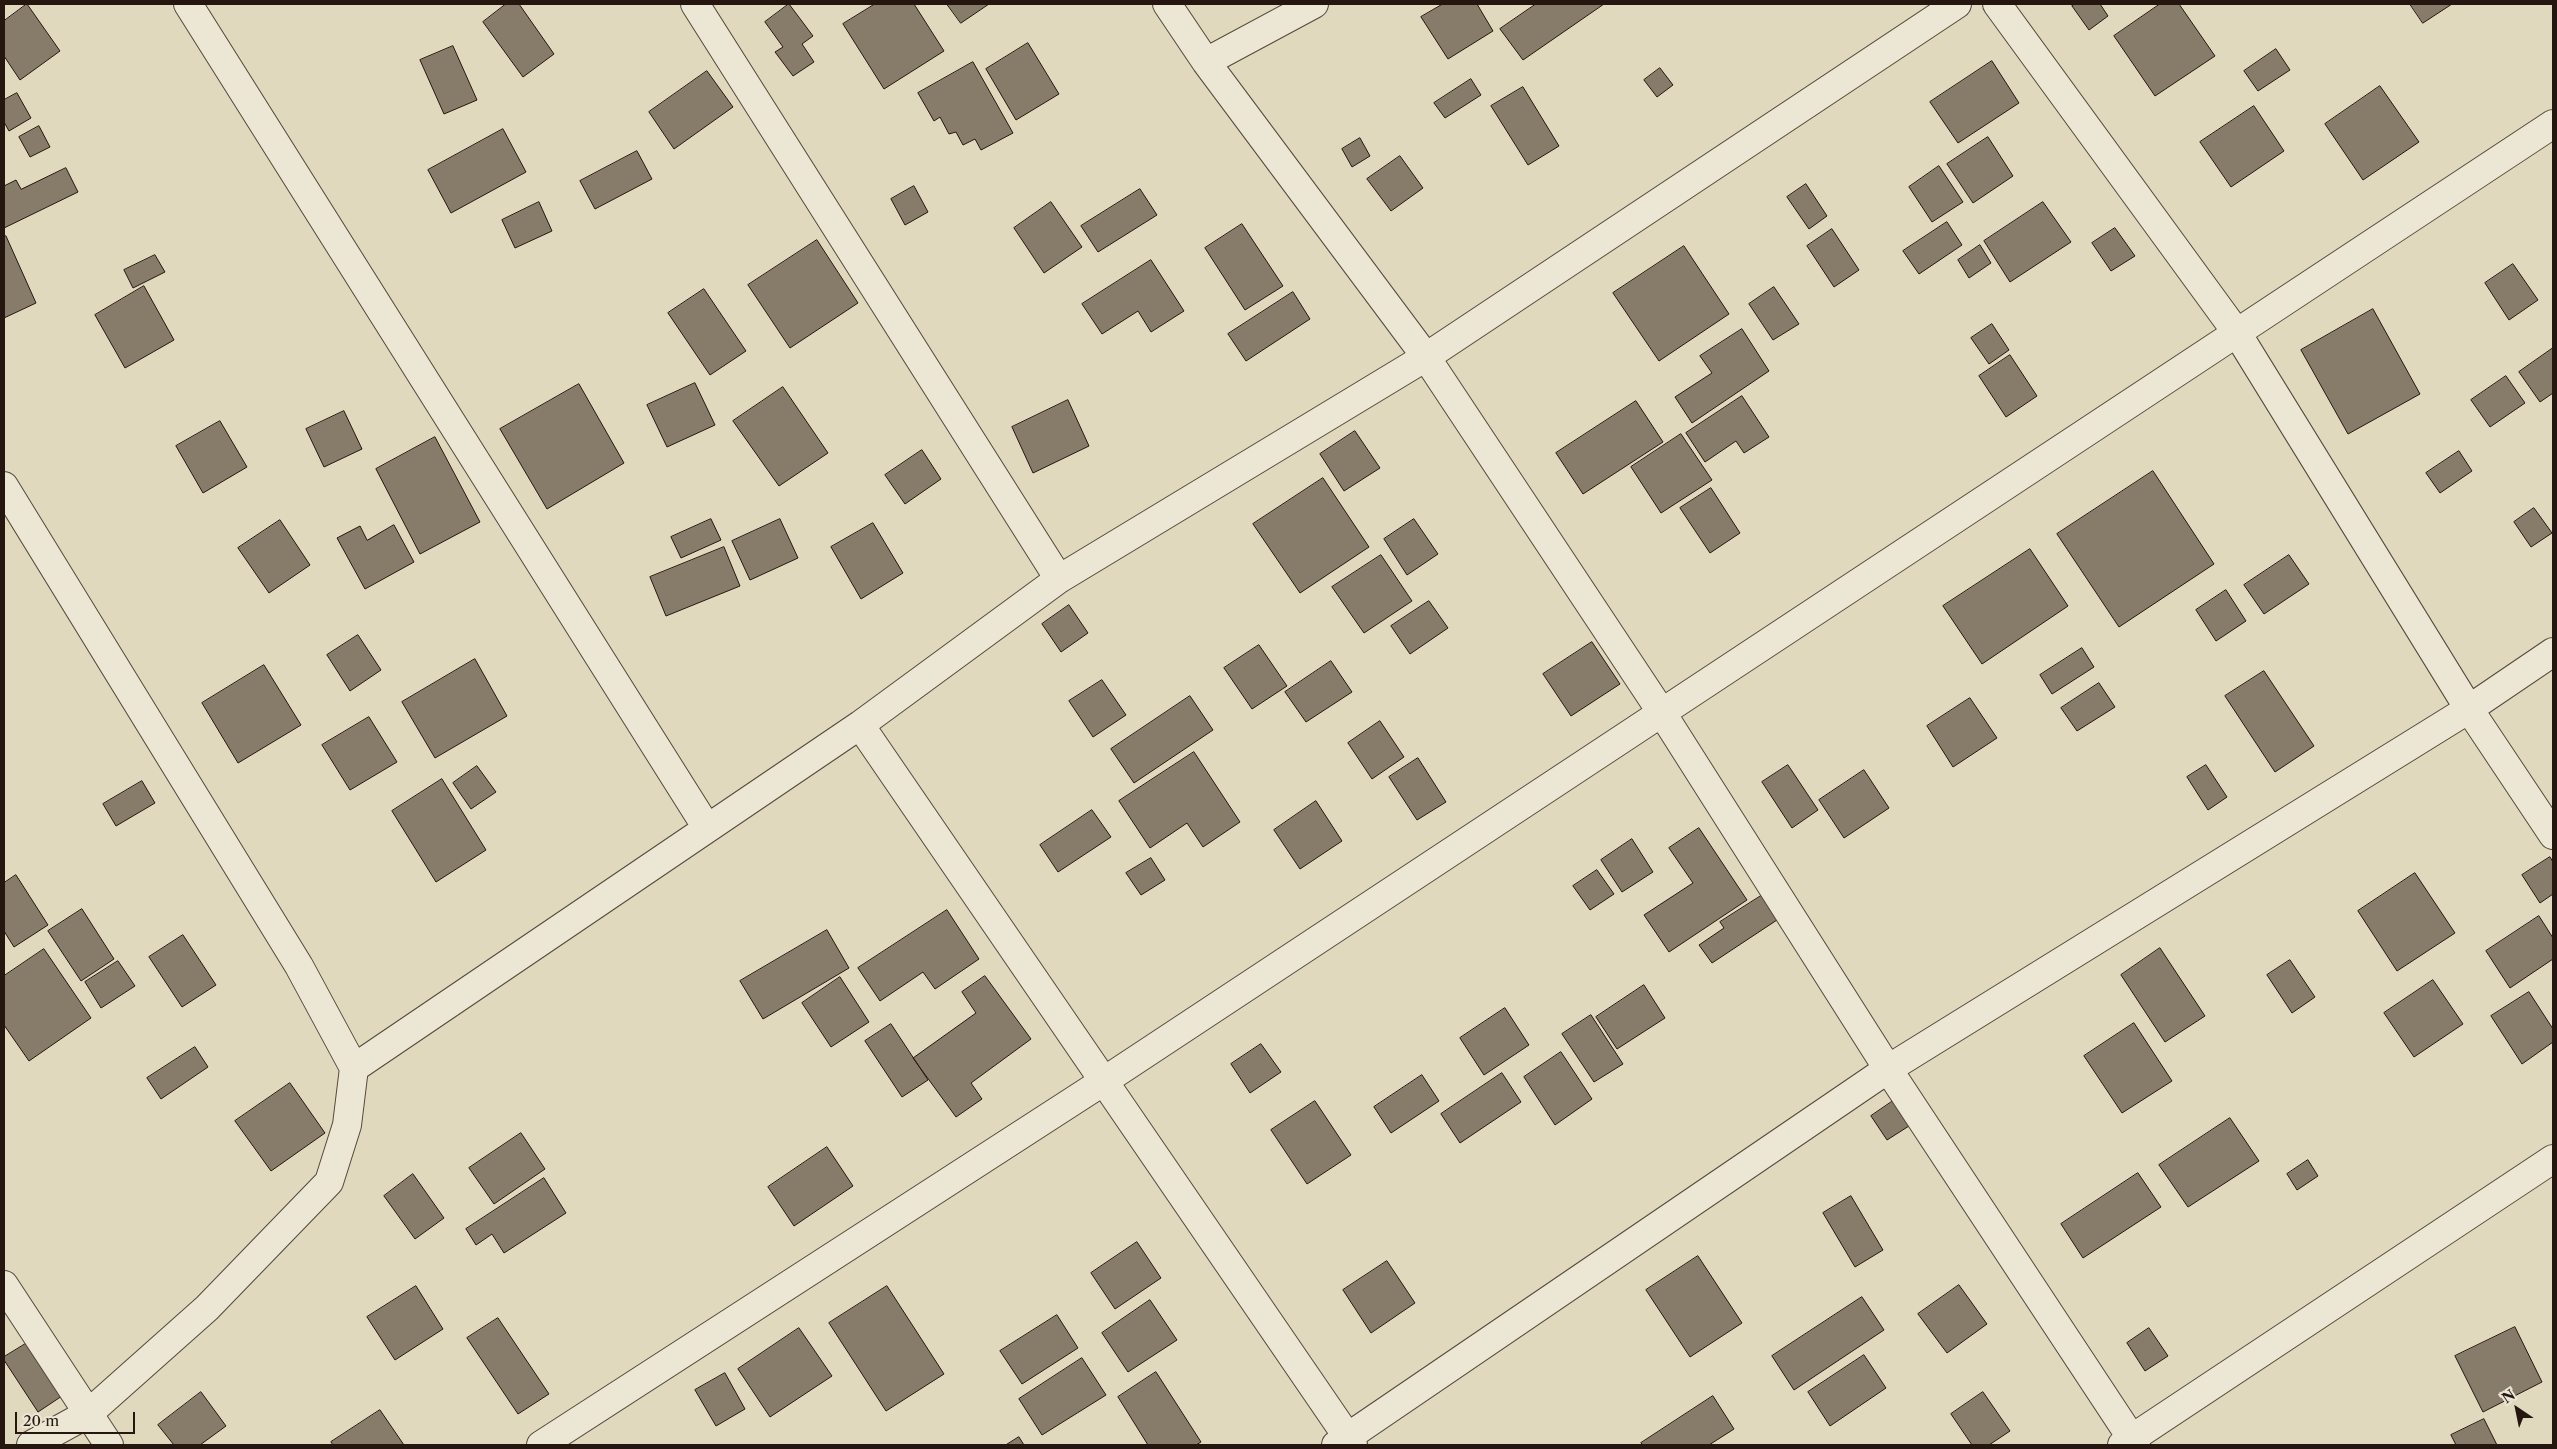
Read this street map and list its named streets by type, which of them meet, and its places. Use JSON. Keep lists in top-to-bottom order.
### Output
{
  "scale_bar": "20 m",
  "north": "top left"
}
